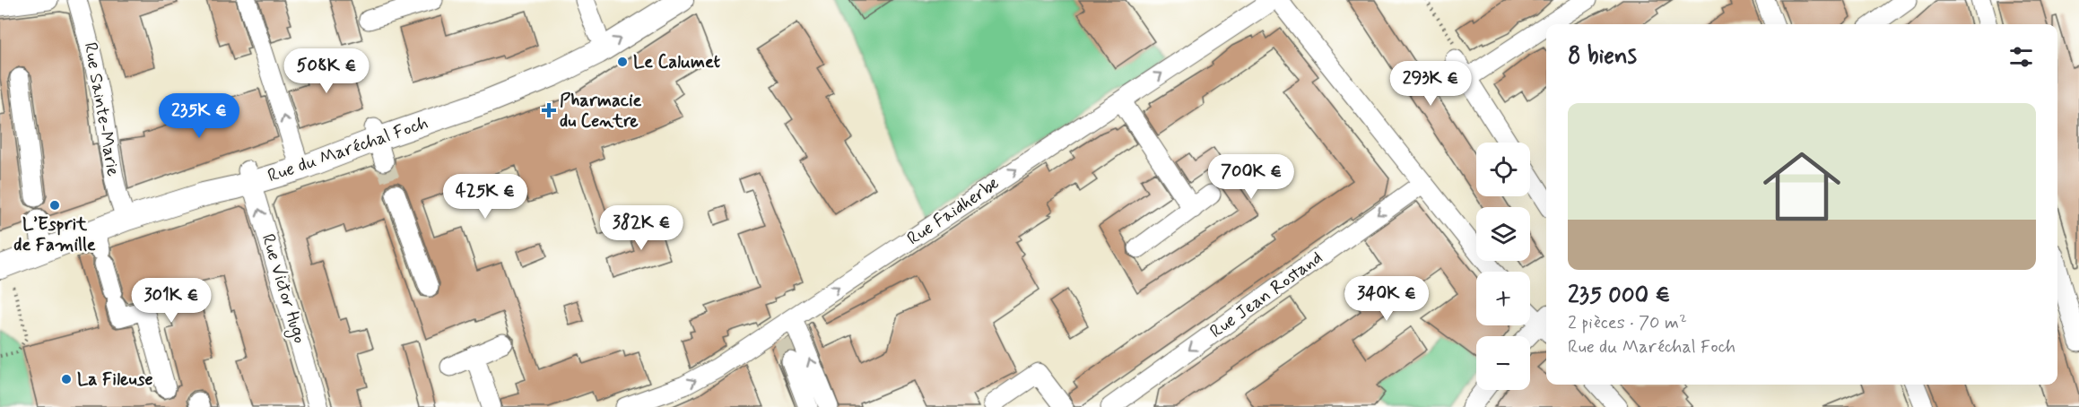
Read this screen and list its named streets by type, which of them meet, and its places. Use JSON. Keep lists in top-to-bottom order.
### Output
{
  "streets": {
    "main road": ["Rue du Maréchal Foch"],
    "street": [
      "Rue Sainte-Marie",
      "Rue Faidherbe",
      "Rue Victor Hugo",
      "Rue Jean Rostand"
    ]
  },
  "crossings": [
    ["Rue Sainte-Marie", "Rue du Maréchal Foch"],
    ["Rue du Maréchal Foch", "Rue Victor Hugo"]
  ],
  "one_way": ["Rue Faidherbe", "Rue Jean Rostand"],
  "places": {
    "other": ["Le Calumet", "L’Esprit de Famille", "La Fileuse"],
    "health": ["Pharmacie du Centre"]
  },
  "page": {
    "heading": "8 biens",
    "price": [
      "508K €",
      "293K €",
      "235K €",
      "700K €",
      "425K €",
      "382K €",
      "340K €",
      "301K €"
    ],
    "list": [
      {
        "name": "235 000 €",
        "note": "2 pièces · 70 m² · Rue du Maréchal Foch"
      }
    ],
    "map_buttons": ["+", "−"]
  }
}
